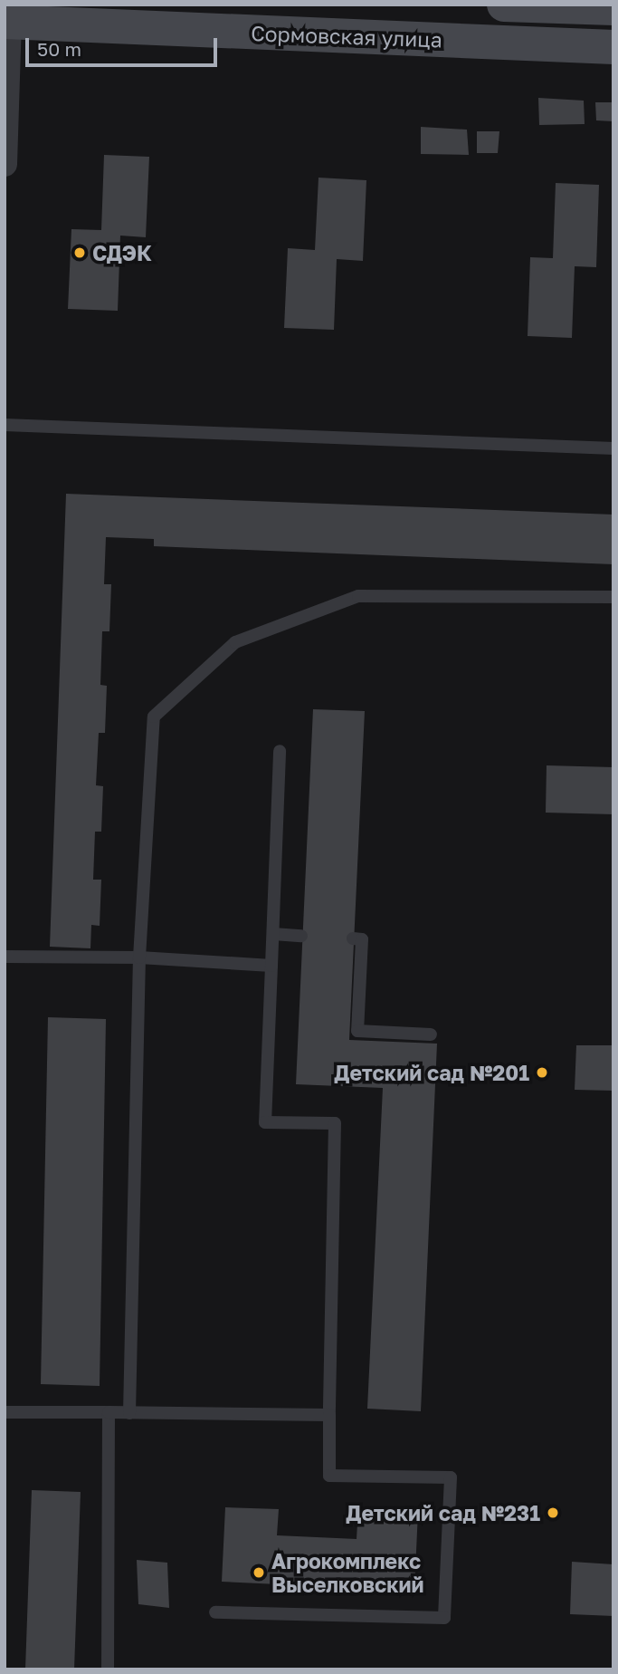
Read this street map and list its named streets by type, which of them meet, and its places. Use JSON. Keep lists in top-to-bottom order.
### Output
{
  "streets": {
    "main road": ["Сормовская улица"]
  },
  "places": [
    "СДЭК",
    "Детский сад №201",
    "Детский сад №231",
    "Агрокомплекс Выселковский"
  ],
  "scale_bar": "50 m"
}
